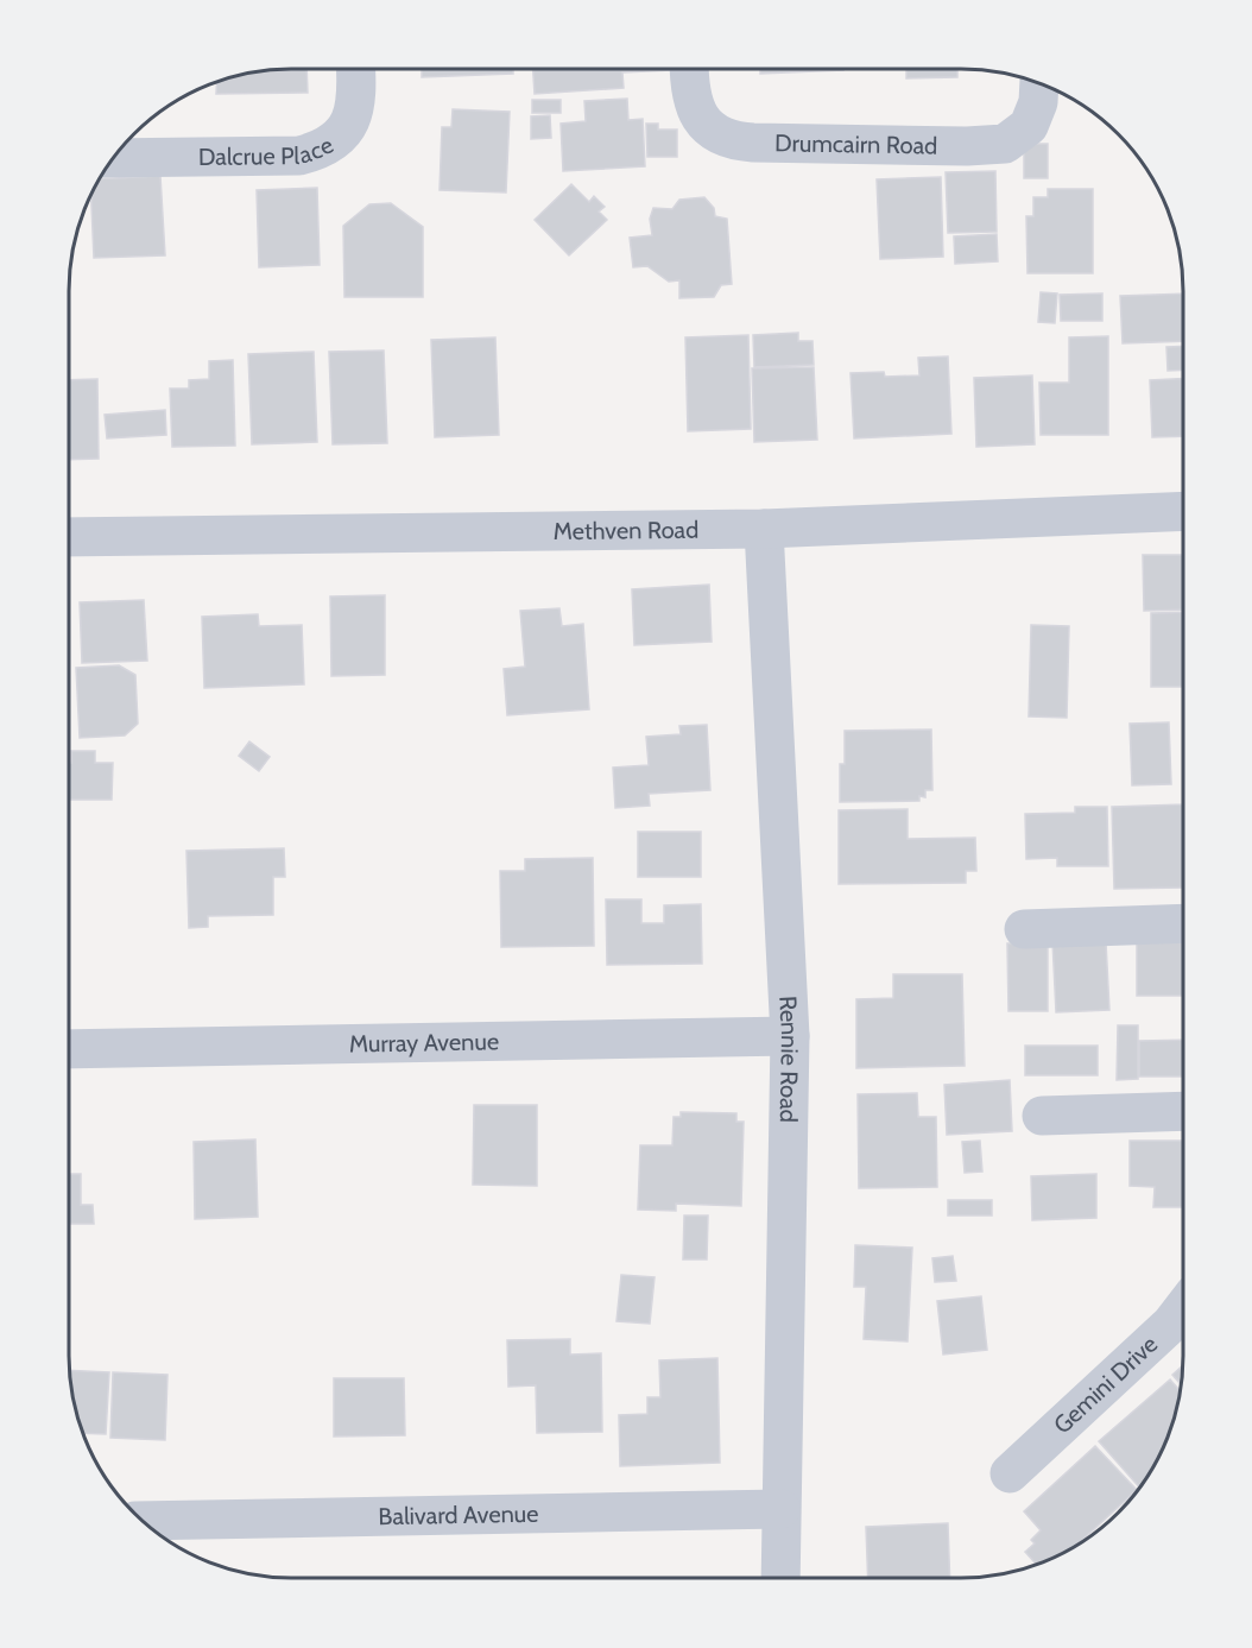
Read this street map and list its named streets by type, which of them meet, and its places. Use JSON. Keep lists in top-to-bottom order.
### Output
{
  "streets": {
    "street": [
      "Drumcairn Road",
      "Dalcrue Place",
      "Methven Road",
      "Murray Avenue",
      "Rennie Road",
      "Gemini Drive",
      "Balivard Avenue"
    ]
  },
  "crossings": [
    ["Methven Road", "Rennie Road"],
    ["Murray Avenue", "Rennie Road"],
    ["Rennie Road", "Balivard Avenue"]
  ]
}
